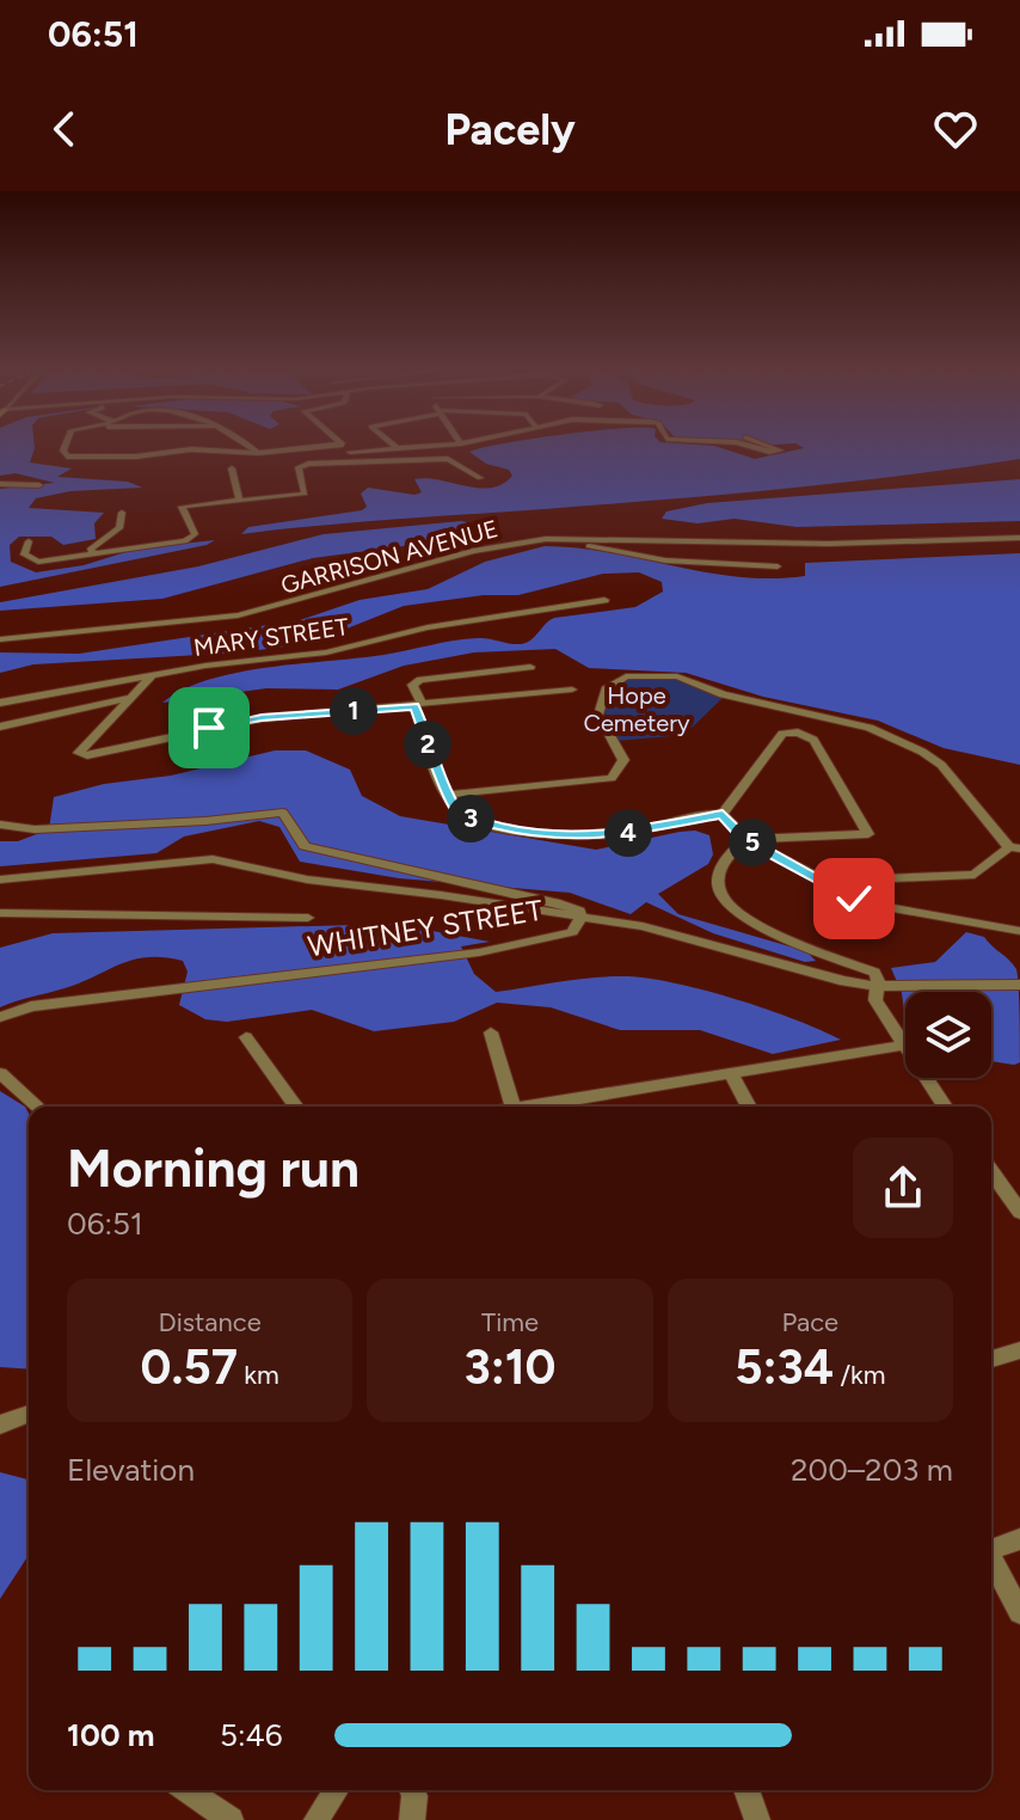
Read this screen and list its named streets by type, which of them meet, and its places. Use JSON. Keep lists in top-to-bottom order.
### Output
{
  "streets": {
    "street": ["GARRISON AVENUE", "MARY STREET", "WHITNEY STREET"]
  },
  "parks": ["Hope Cemetery"],
  "page": {
    "status": "06:51",
    "header": "Pacely",
    "pins": [
      "1",
      "2",
      "3",
      "4",
      "5"
    ],
    "heading": ["Morning run", "06:51"],
    "stats": [
      ["Distance", "0.57 km"],
      ["Time", "3:10"],
      ["Pace", "5:34 /km"]
    ],
    "chart": ["Elevation", "200–203 m"],
    "list": [
      {
        "name": "100 m",
        "note": "5:46"
      }
    ]
  }
}
